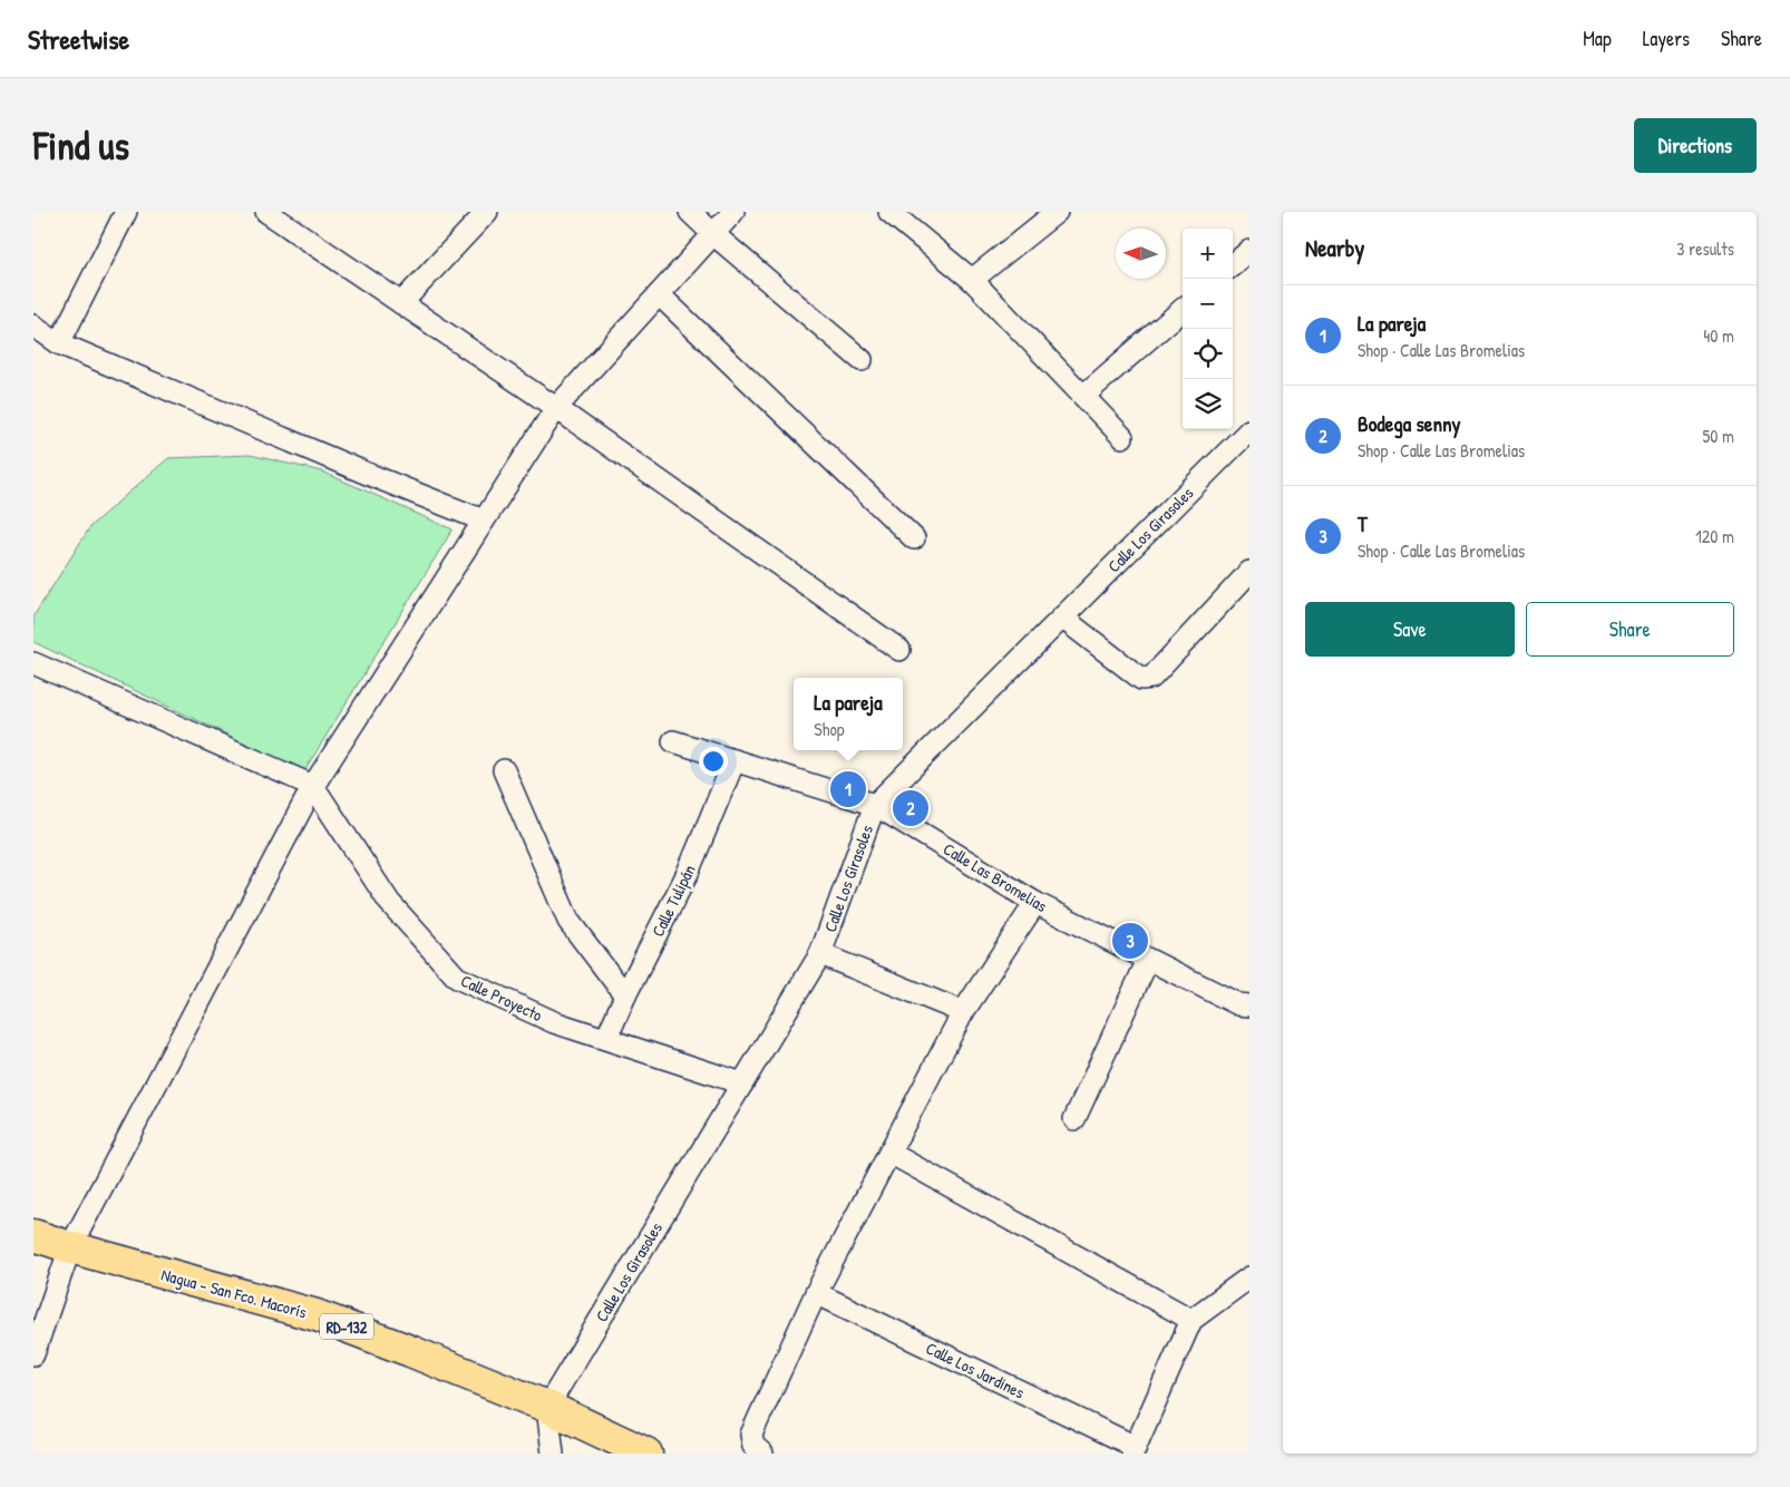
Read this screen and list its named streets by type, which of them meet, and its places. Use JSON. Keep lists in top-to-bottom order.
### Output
{
  "streets": {
    "main road": ["Nagua - San Fco. Macorís", "RD-132"],
    "street": [
      "Calle Los Girasoles",
      "Calle Las Bromelias",
      "Calle Tulipán",
      "Calle Proyecto",
      "Calle Los Jardines"
    ]
  },
  "crossings": [
    ["Calle Los Girasoles", "Calle Las Bromelias"],
    ["Calle Los Girasoles", "Calle Proyecto"],
    ["Calle Los Girasoles", "Nagua - San Fco. Macorís"],
    ["Calle Las Bromelias", "Calle Tulipán"],
    ["Calle Tulipán", "Calle Proyecto"]
  ],
  "north": "left",
  "page": {
    "header": "Streetwise",
    "nav": ["Map", "Layers", "Share"],
    "buttons": [
      "Directions",
      ["Save", "Share"]
    ],
    "title": "Find us",
    "heading": ["Nearby", "3 results"],
    "map_buttons": ["+", "−"],
    "list": [
      {
        "mark": "1",
        "name": "La pareja",
        "note": "Shop · Calle Las Bromelias",
        "value": "40 m"
      },
      {
        "mark": "2",
        "name": "Bodega senny",
        "note": "Shop · Calle Las Bromelias",
        "value": "50 m"
      },
      {
        "mark": "3",
        "name": "T",
        "note": "Shop · Calle Las Bromelias",
        "value": "120 m"
      }
    ],
    "popup": ["La pareja", "Shop"],
    "pins": ["1", "2", "3"]
  }
}
